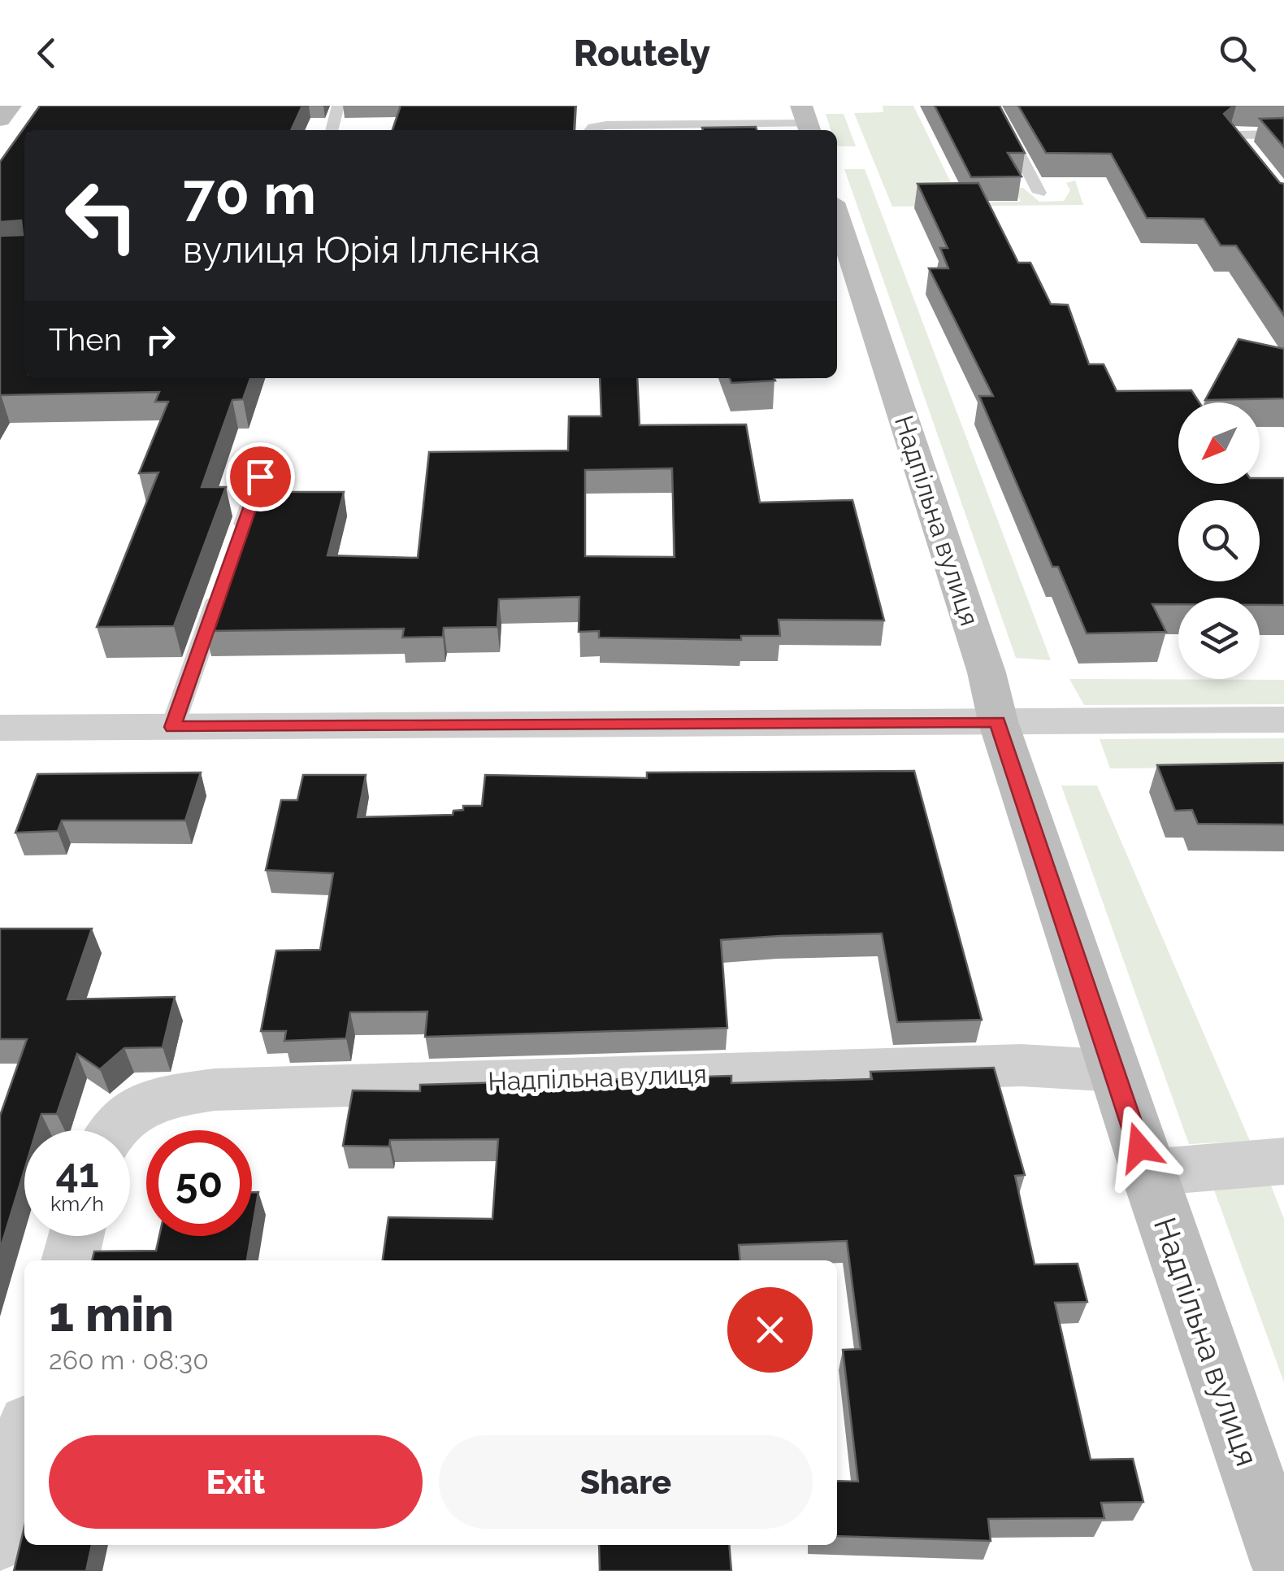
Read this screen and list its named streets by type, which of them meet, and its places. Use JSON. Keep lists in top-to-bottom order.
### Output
{
  "streets": {
    "main road": ["Надпільна вулиця"]
  },
  "north": "bottom left",
  "page": {
    "header": "Routely",
    "turn": ["70 m", "вулиця Юрія Іллєнка"],
    "then": "Then",
    "speed": "41 km/h",
    "limit": "50",
    "heading": ["1 min", "260 m · 08:30"],
    "buttons": ["Exit", "Share"]
  }
}
